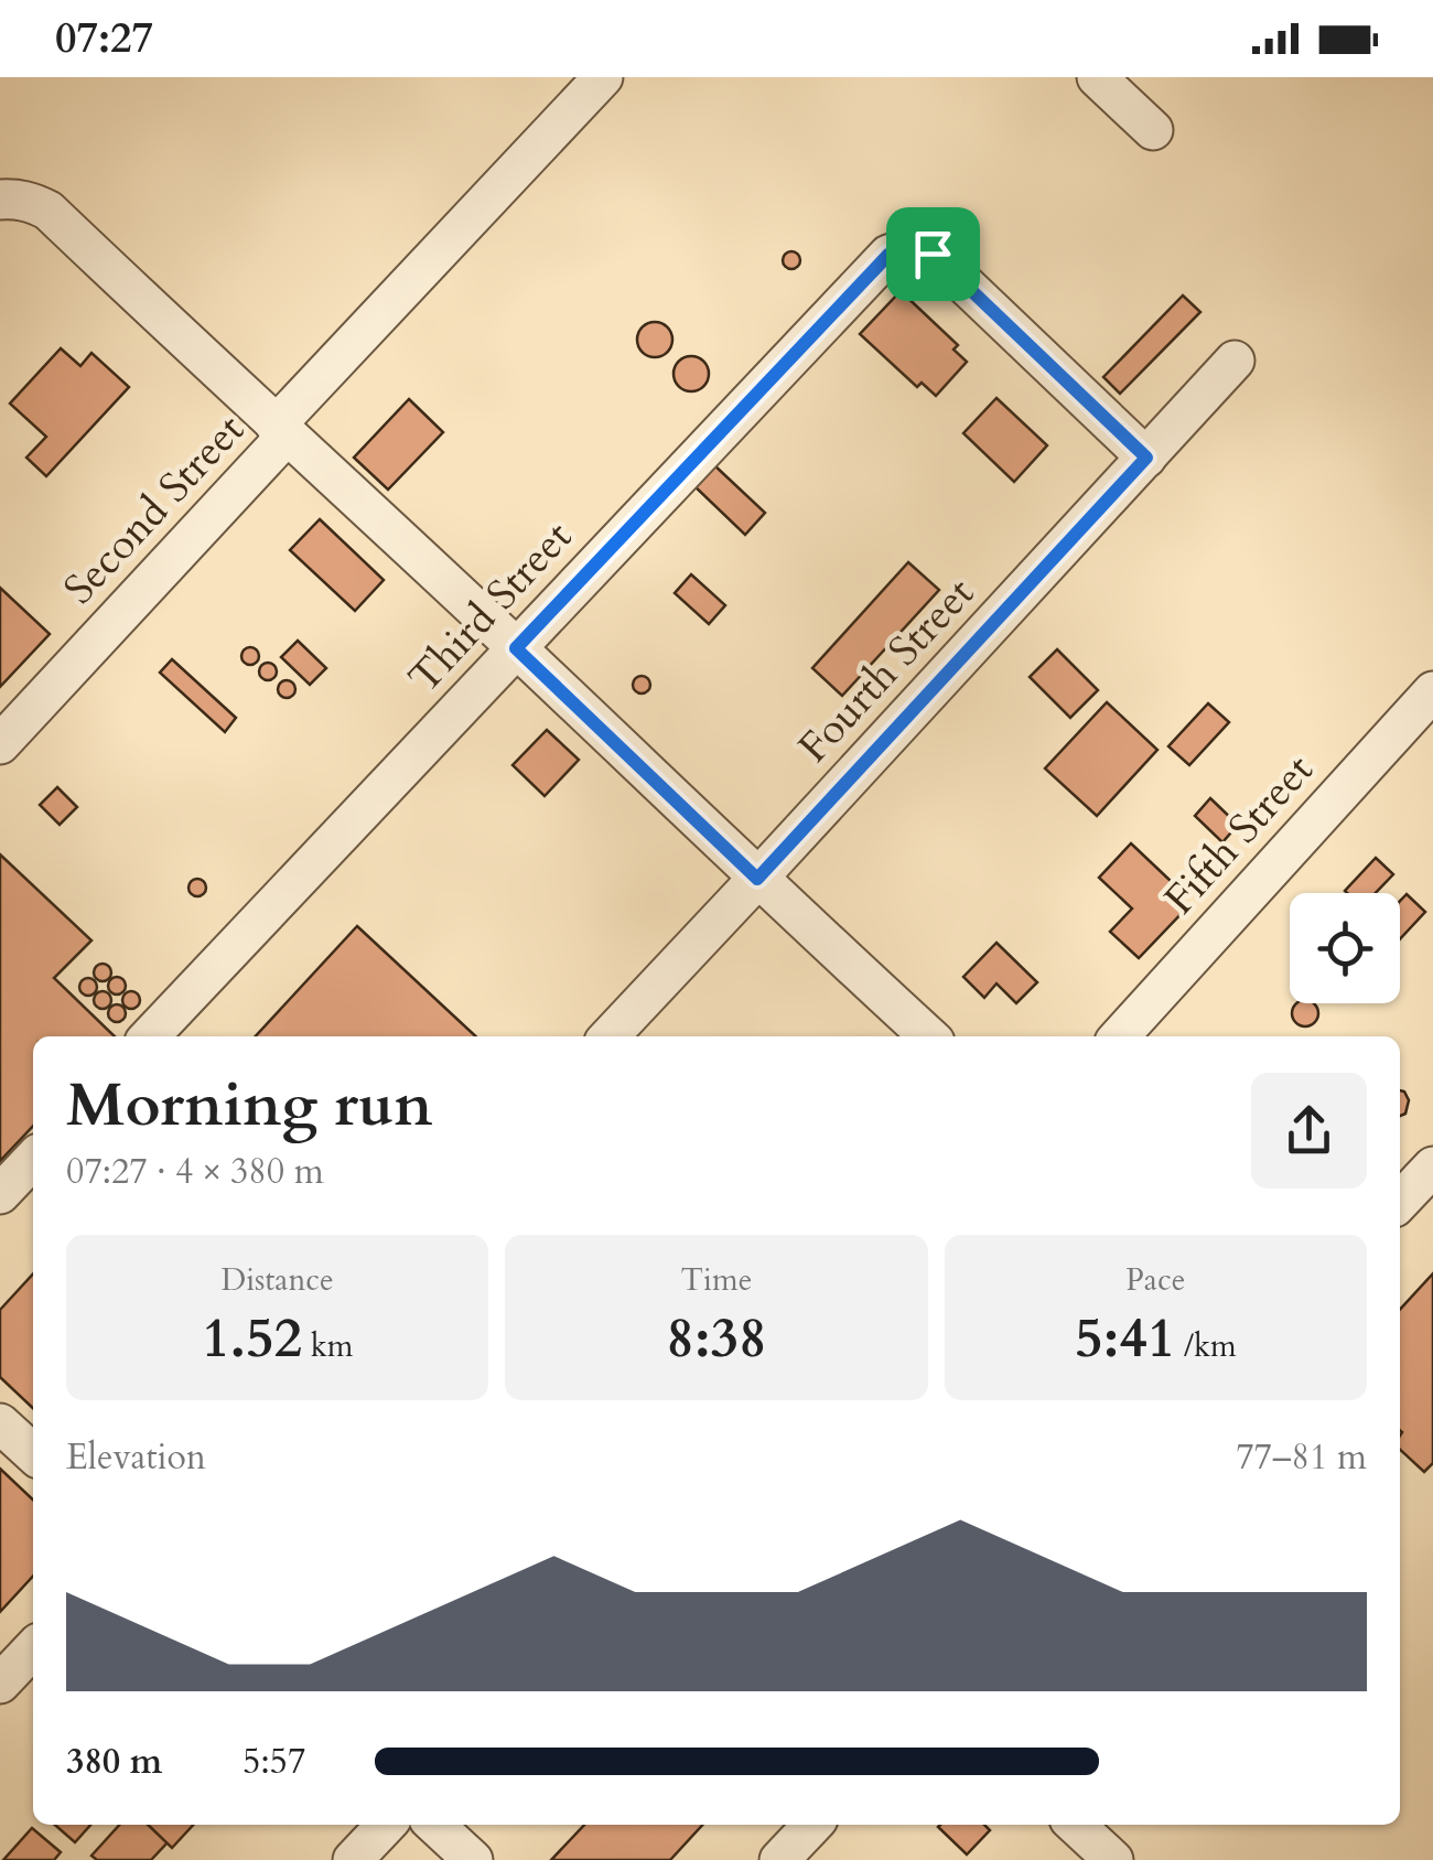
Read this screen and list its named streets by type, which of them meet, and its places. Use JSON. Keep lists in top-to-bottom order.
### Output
{
  "streets": {
    "lane": [
      "Second Street",
      "Third Street",
      "Fourth Street",
      "Fifth Street"
    ]
  },
  "crossings": [
    ["Third Street", "Fourth Street"]
  ],
  "page": {
    "status": "07:27",
    "heading": ["Morning run", "07:27 · 4 × 380 m"],
    "stats": [
      ["Distance", "1.52 km"],
      ["Time", "8:38"],
      ["Pace", "5:41 /km"]
    ],
    "chart": ["Elevation", "77–81 m"],
    "list": [
      {
        "name": "380 m",
        "note": "5:57"
      }
    ]
  }
}
